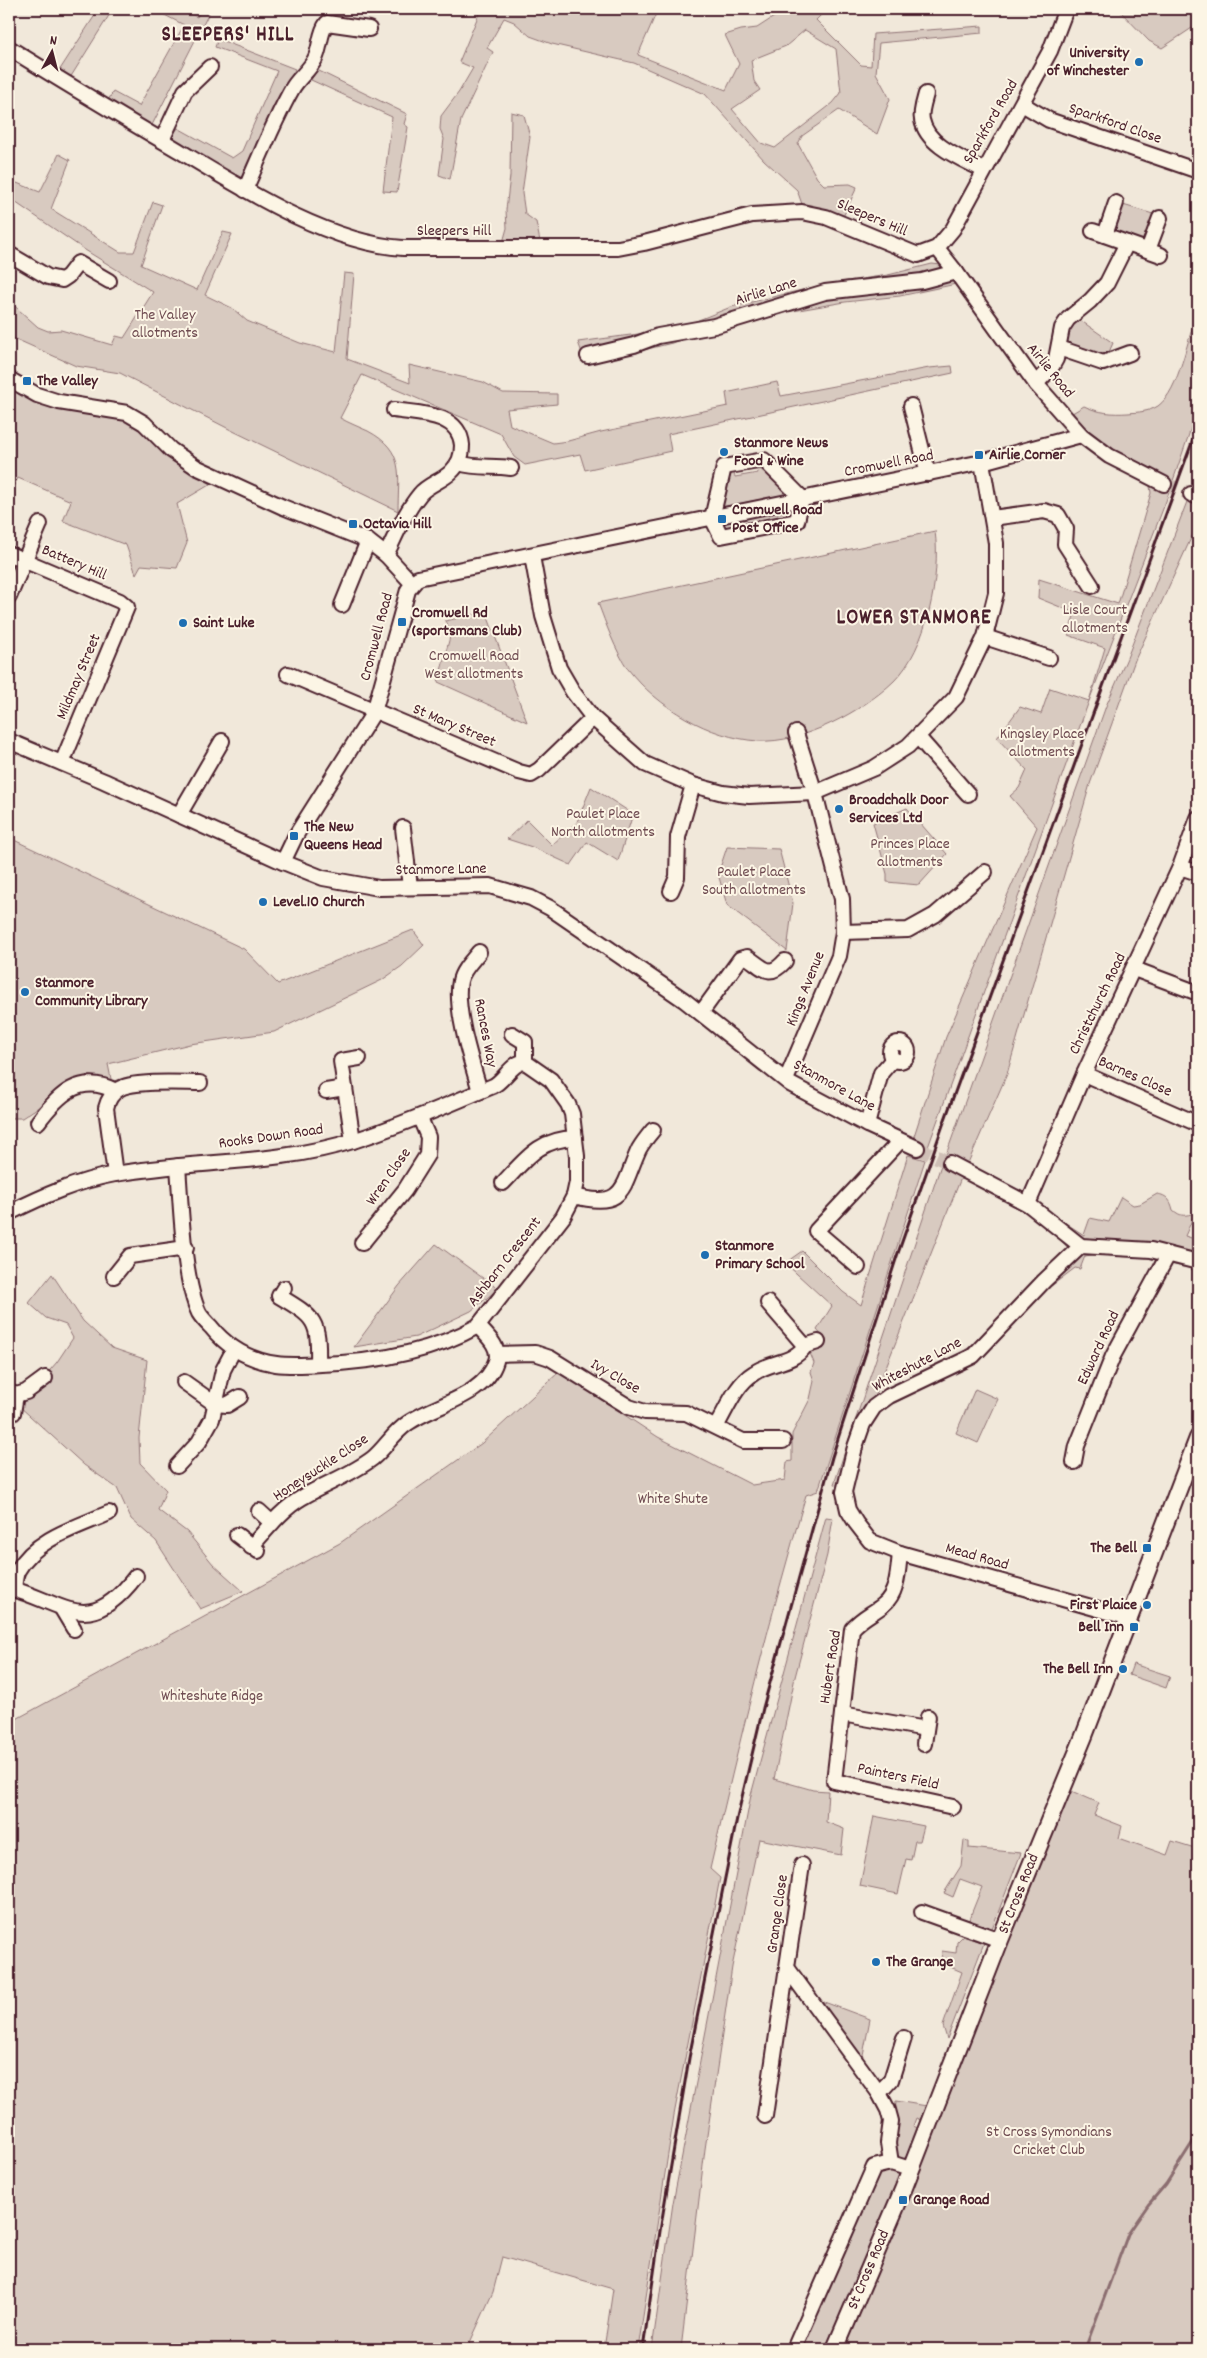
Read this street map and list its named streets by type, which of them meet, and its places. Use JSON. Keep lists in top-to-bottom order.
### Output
{
  "streets": {
    "main road": ["St Cross Road"],
    "street": [
      "Sparkford Road",
      "Sparkford Close",
      "Sleepers Hill",
      "Airlie Lane",
      "Airlie Road",
      "Cromwell Road",
      "Battery Hill",
      "Mildmay Street",
      "St Mary Street",
      "Stanmore Lane",
      "Kings Avenue",
      "Christchurch Road",
      "Rances Way",
      "Barnes Close",
      "Rooks Down Road",
      "Wren Close",
      "Ashbarn Crescent",
      "Edward Road",
      "Whiteshute Lane",
      "Ivy Close",
      "Honeysuckle Close",
      "Mead Road",
      "Hubert Road",
      "Painters Field",
      "Grange Close"
    ]
  },
  "crossings": [
    ["Sparkford Road", "Sparkford Close"],
    ["Sparkford Road", "Sleepers Hill"],
    ["Sparkford Road", "Airlie Road"],
    ["Sleepers Hill", "Airlie Road"],
    ["Airlie Lane", "Airlie Road"],
    ["Airlie Road", "Cromwell Road"],
    ["Cromwell Road", "St Mary Street"],
    ["Cromwell Road", "Stanmore Lane"],
    ["Battery Hill", "Mildmay Street"],
    ["Mildmay Street", "Stanmore Lane"],
    ["Stanmore Lane", "Kings Avenue"],
    ["Christchurch Road", "Barnes Close"],
    ["Rances Way", "Rooks Down Road"],
    ["Rances Way", "Ashbarn Crescent"],
    ["Rooks Down Road", "Wren Close"],
    ["Rooks Down Road", "Ashbarn Crescent"],
    ["Whiteshute Lane", "Mead Road"],
    ["Ivy Close", "Honeysuckle Close"],
    ["Mead Road", "Hubert Road"],
    ["Mead Road", "St Cross Road"],
    ["Hubert Road", "Painters Field"]
  ],
  "districts": ["SLEEPERS' HILL", "LOWER STANMORE"],
  "parks": [
    "The Valley allotments",
    "Lisle Court allotments",
    "Cromwell Road West allotments",
    "Kingsley Place allotments",
    "Paulet Place North allotments",
    "Princes Place allotments",
    "Paulet Place South allotments",
    "White Shute",
    "Whiteshute Ridge",
    "St Cross Symondians Cricket Club"
  ],
  "places": {
    "other": [
      "University of Winchester",
      "Stanmore News Food & Wine",
      "Saint Luke",
      "Broadchalk Door Services Ltd",
      "Level.10 Church",
      "Stanmore Community Library",
      "Stanmore Primary School",
      "First Plaice",
      "The Bell Inn",
      "The Grange"
    ],
    "transit": [
      "The Valley",
      "Airlie Corner",
      "Cromwell Road Post Office",
      "Octavia Hill",
      "Cromwell Rd (sportsmans Club)",
      "The New Queens Head",
      "The Bell",
      "Bell Inn",
      "Grange Road"
    ]
  },
  "north": "top"
}
